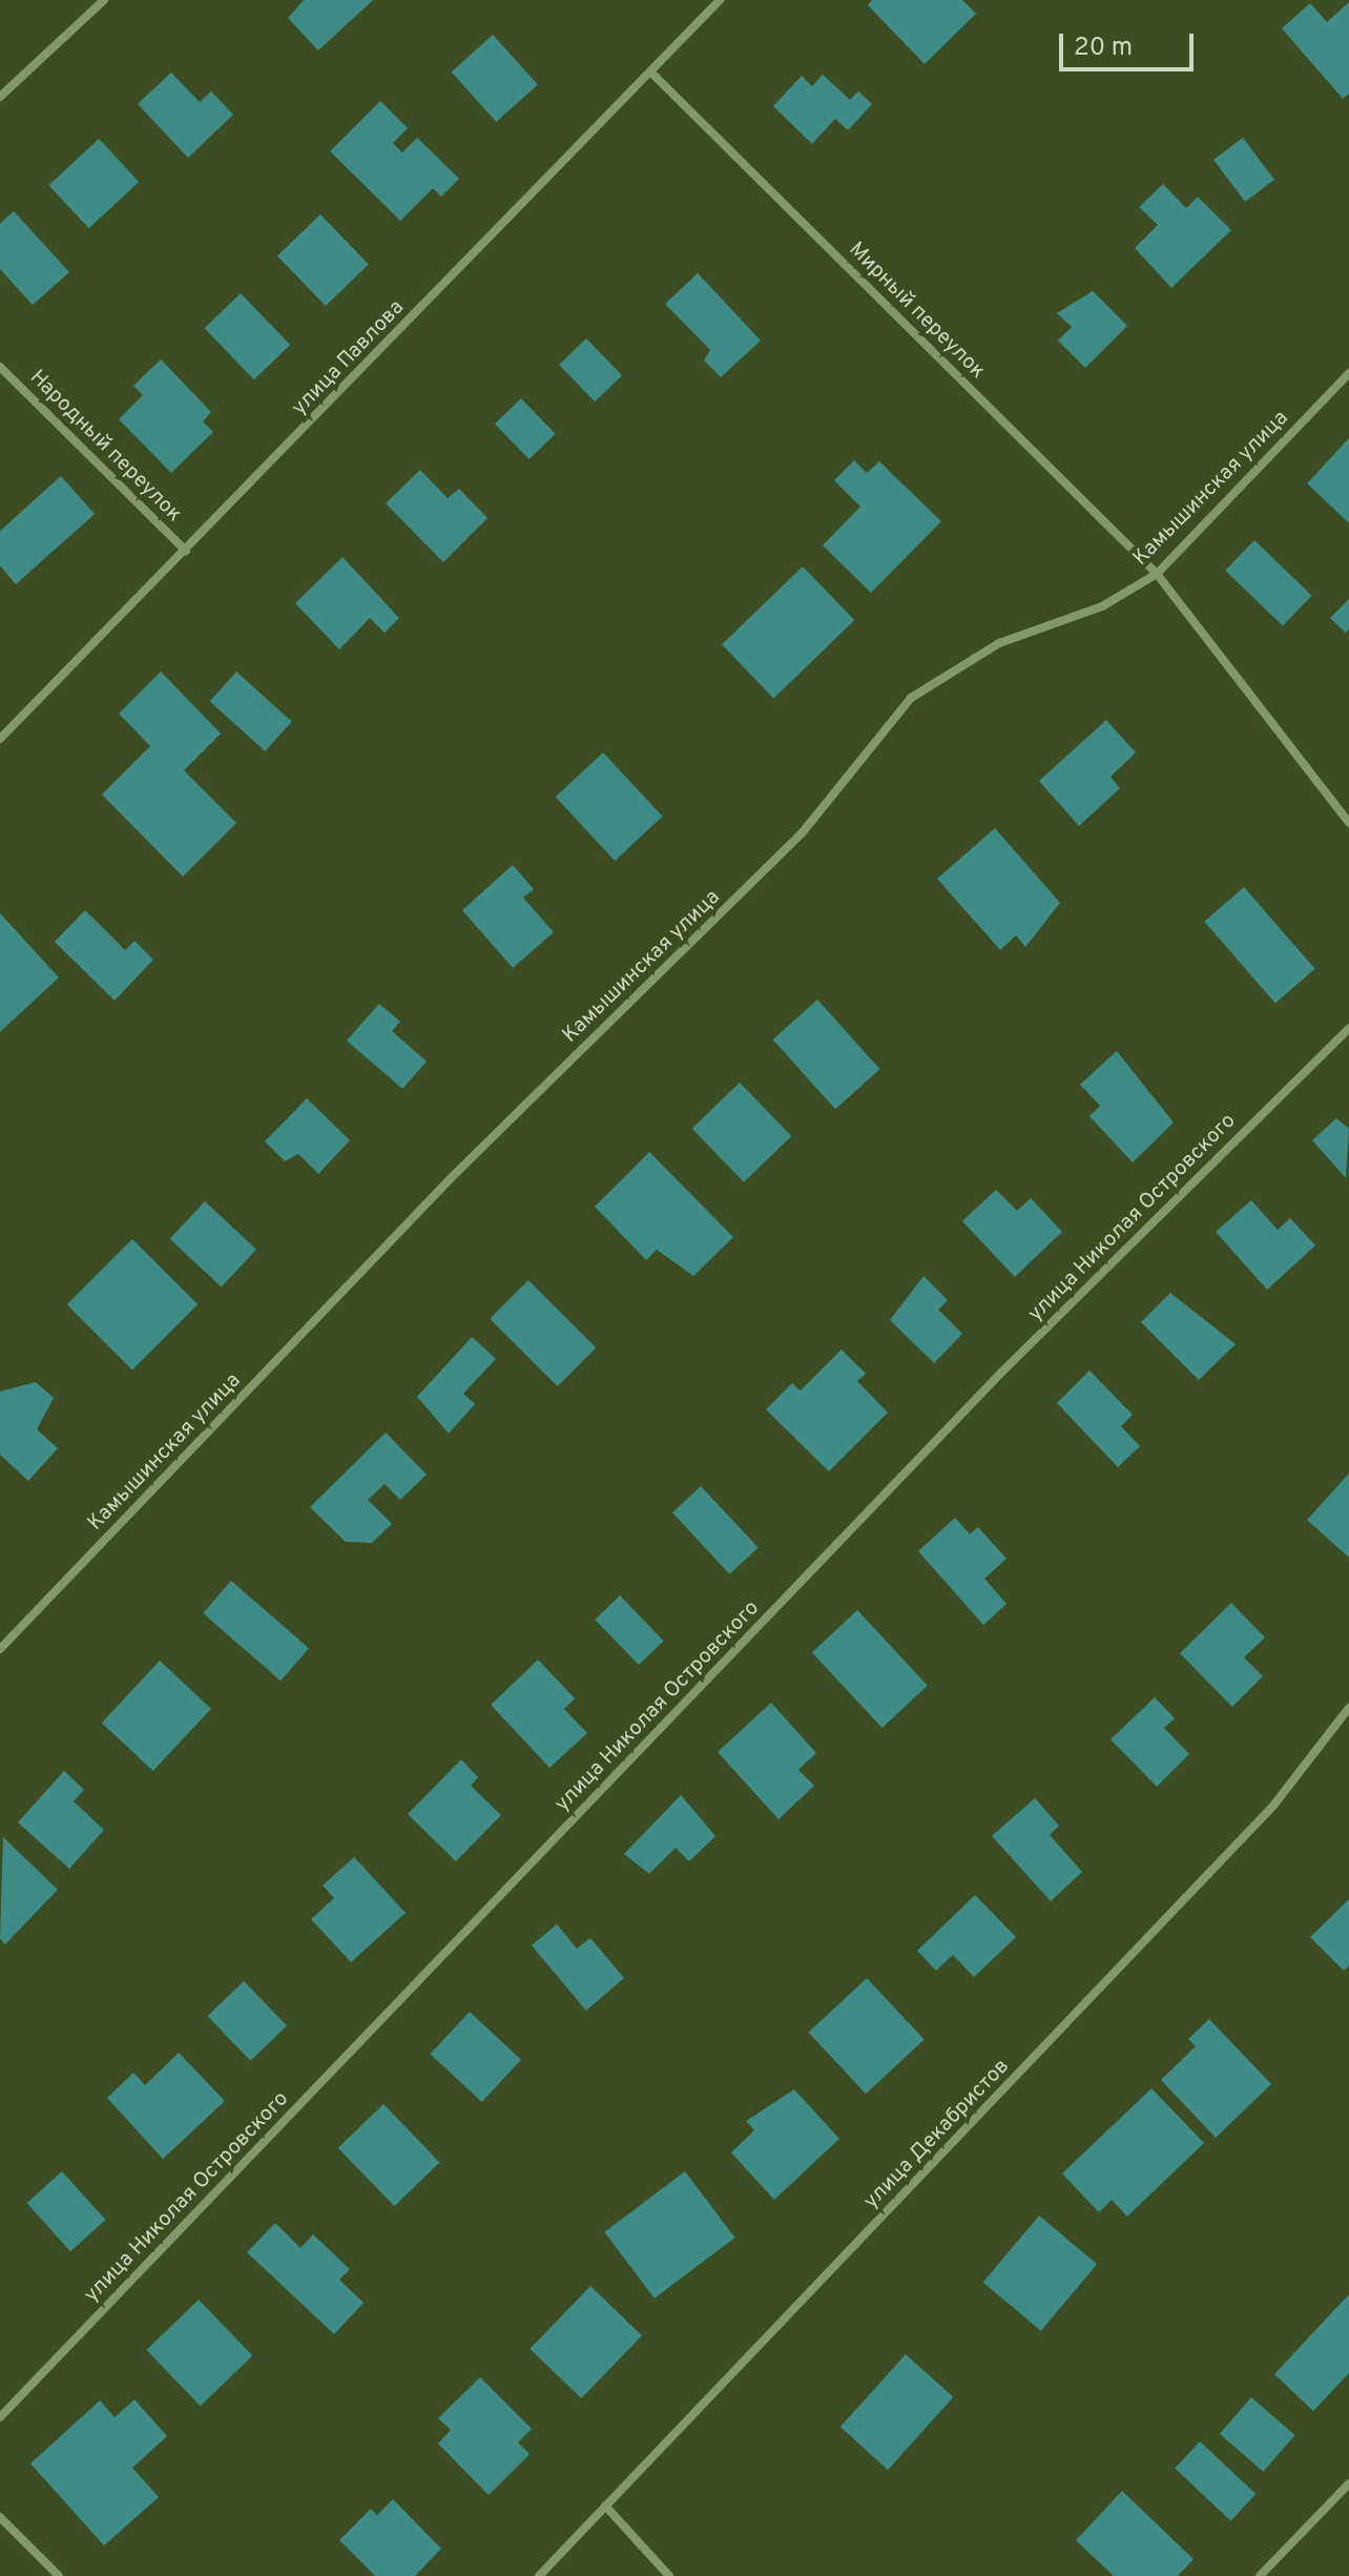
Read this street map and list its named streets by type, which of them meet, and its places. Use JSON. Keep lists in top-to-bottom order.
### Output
{
  "streets": {
    "street": [
      "Мирный переулок",
      "улица Павлова",
      "Народный переулок",
      "Камышинская улица",
      "улица Николая Островского",
      "улица Декабристов"
    ]
  },
  "crossings": [
    ["Мирный переулок", "улица Павлова"],
    ["Мирный переулок", "Камышинская улица"],
    ["улица Павлова", "Народный переулок"]
  ],
  "scale_bar": "20 m"
}
